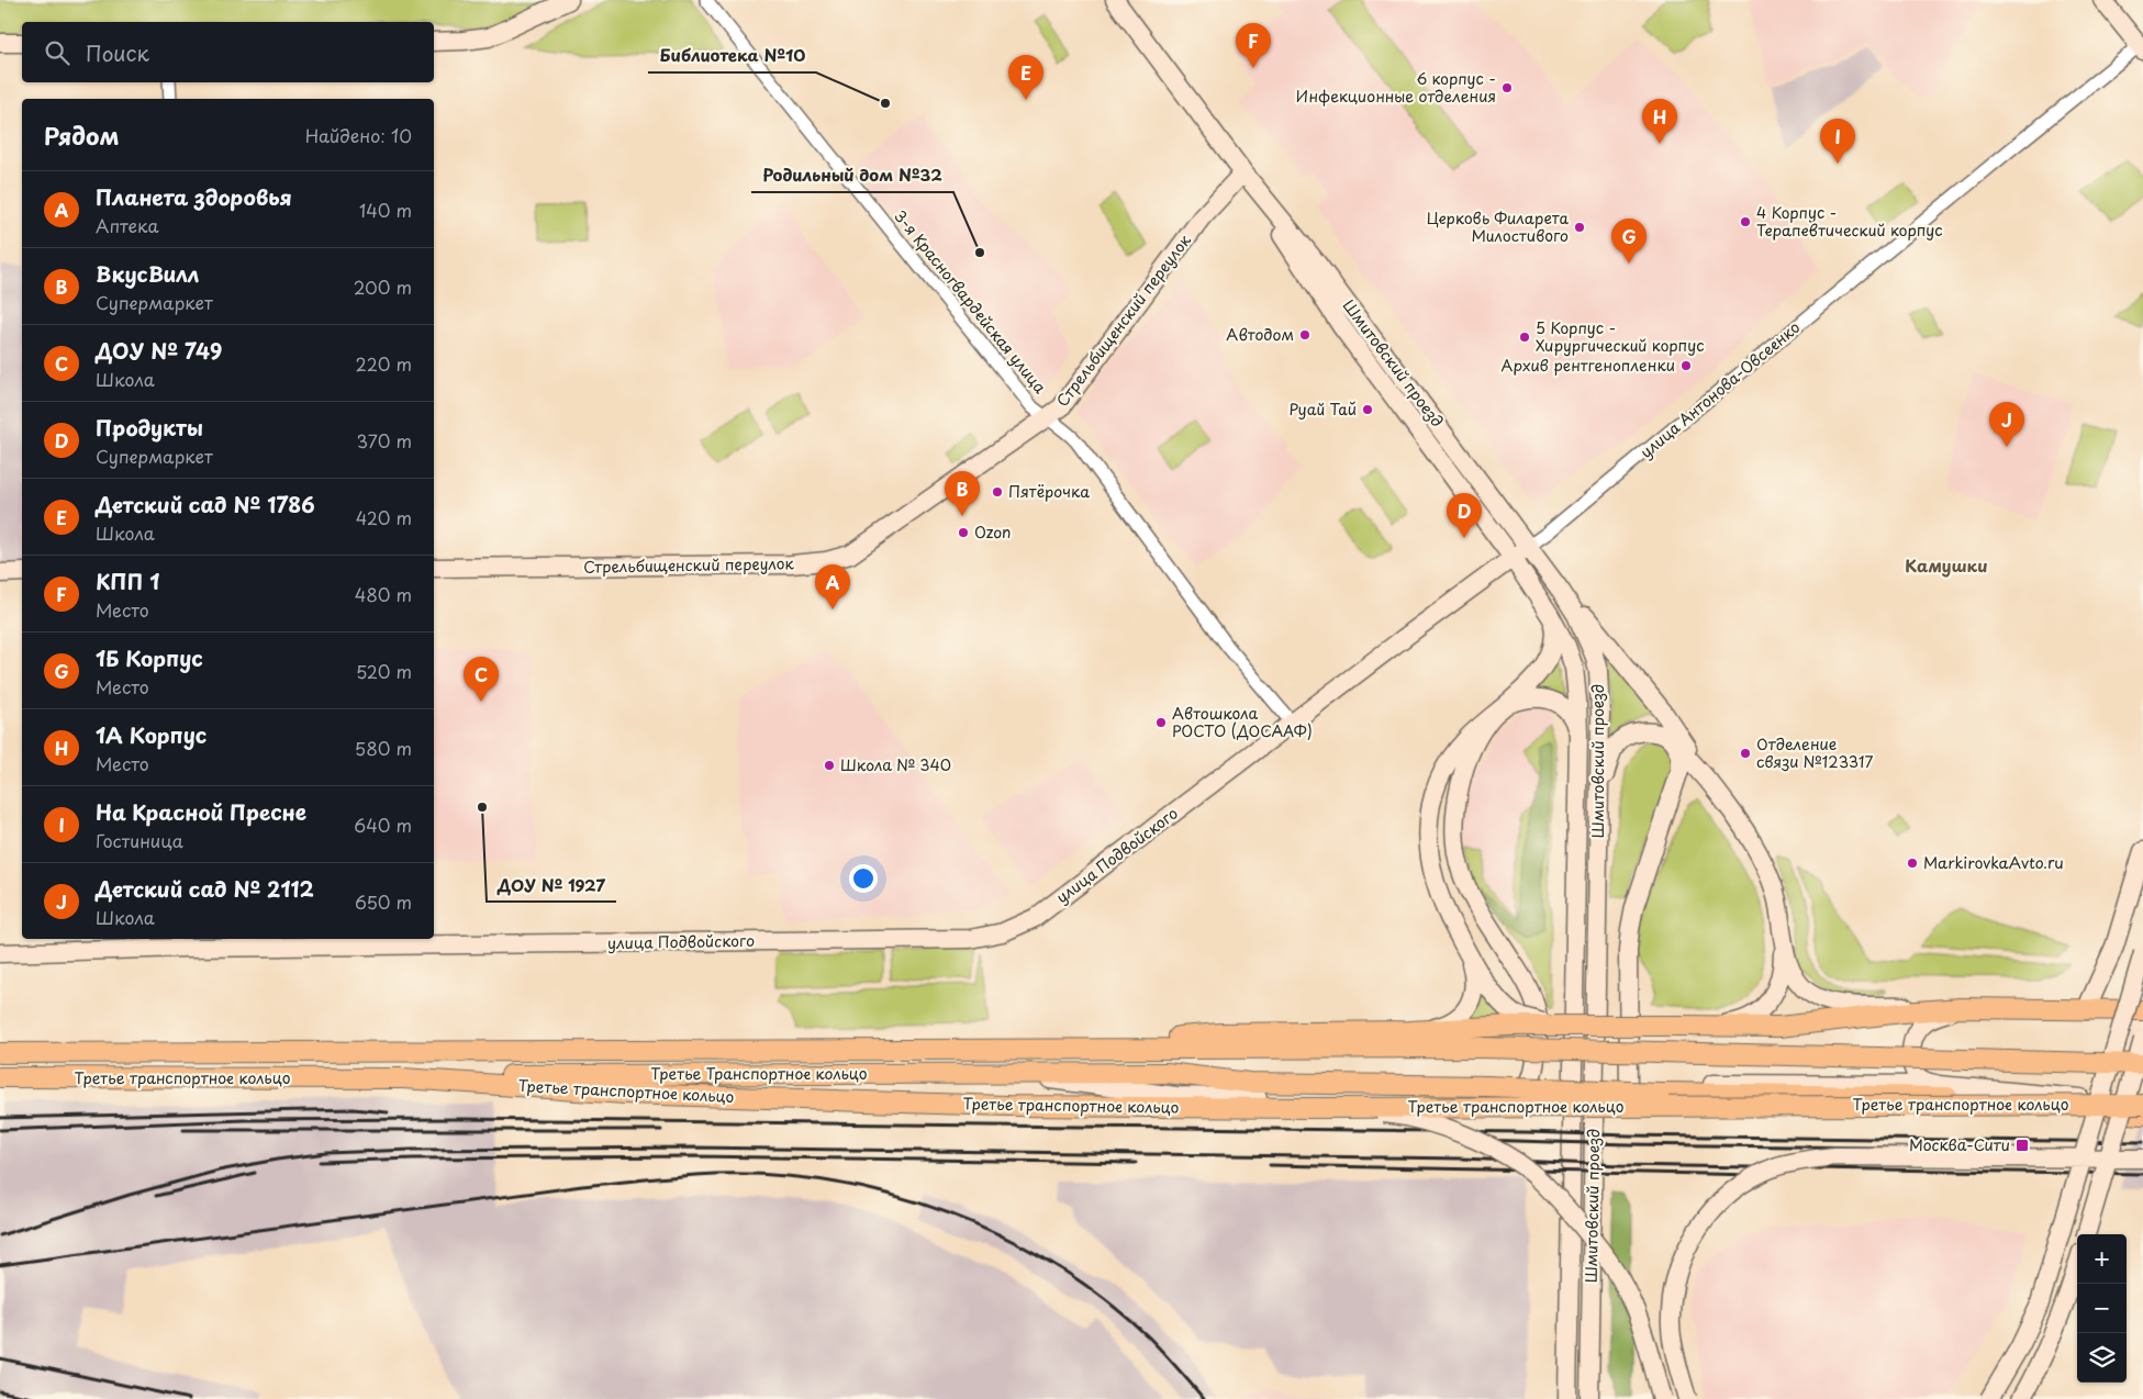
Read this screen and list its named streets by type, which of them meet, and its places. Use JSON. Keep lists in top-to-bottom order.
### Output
{
  "streets": {
    "main road": [
      "Стрельбищенский переулок",
      "Шмитовский проезд",
      "улица Антонова-Овсеенко",
      "улица Подвойского",
      "Третье Транспортное кольцо",
      "Третье транспортное кольцо"
    ],
    "street": ["3-я Красногвардейская улица"]
  },
  "crossings": [
    ["3-я Красногвардейская улица", "Стрельбищенский переулок"],
    ["3-я Красногвардейская улица", "улица Антонова-Овсеенко"],
    ["3-я Красногвардейская улица", "улица Подвойского"],
    ["Стрельбищенский переулок", "Шмитовский проезд"],
    ["Шмитовский проезд", "улица Антонова-Овсеенко"],
    ["улица Антонова-Овсеенко", "улица Подвойского"],
    ["Третье Транспортное кольцо", "Третье транспортное кольцо"]
  ],
  "districts": ["Камушки"],
  "places": {
    "other": [
      "6 корпус - Инфекционные отделения",
      "Библиотека №10",
      "4 Корпус - Терапевтический корпус",
      "Церковь Филарета Милостивого",
      "Родильный дом №32",
      "Автодом",
      "5 Корпус - Хирургический корпус",
      "Архив рентгенопленки",
      "Руай Тай",
      "Пятёрочка",
      "Ozon",
      "Автошкола РОСТО (ДОСААФ)",
      "Отделение связи №123317",
      "Школа № 340",
      "ДОУ № 1927",
      "MarkirovkaAvto.ru"
    ],
    "transit": ["Москва-Сити"]
  },
  "page": {
    "search": "Поиск",
    "pins": [
      "F",
      "E",
      "H",
      "I",
      "G",
      "J",
      "B",
      "D",
      "A",
      "C"
    ],
    "heading": ["Рядом", "Найдено: 10"],
    "list": [
      {
        "mark": "A",
        "name": "Планета здоровья",
        "note": "Аптека",
        "value": "140 m"
      },
      {
        "mark": "B",
        "name": "ВкусВилл",
        "note": "Супермаркет",
        "value": "200 m"
      },
      {
        "mark": "C",
        "name": "ДОУ № 749",
        "note": "Школа",
        "value": "220 m"
      },
      {
        "mark": "D",
        "name": "Продукты",
        "note": "Супермаркет",
        "value": "370 m"
      },
      {
        "mark": "E",
        "name": "Детский сад № 1786",
        "note": "Школа",
        "value": "420 m"
      },
      {
        "mark": "F",
        "name": "КПП 1",
        "note": "Место",
        "value": "480 m"
      },
      {
        "mark": "G",
        "name": "1Б Корпус",
        "note": "Место",
        "value": "520 m"
      },
      {
        "mark": "H",
        "name": "1А Корпус",
        "note": "Место",
        "value": "580 m"
      },
      {
        "mark": "I",
        "name": "На Красной Пресне",
        "note": "Гостиница",
        "value": "640 m"
      },
      {
        "mark": "J",
        "name": "Детский сад № 2112",
        "note": "Школа",
        "value": "650 m"
      }
    ],
    "map_buttons": ["+", "−"]
  }
}
